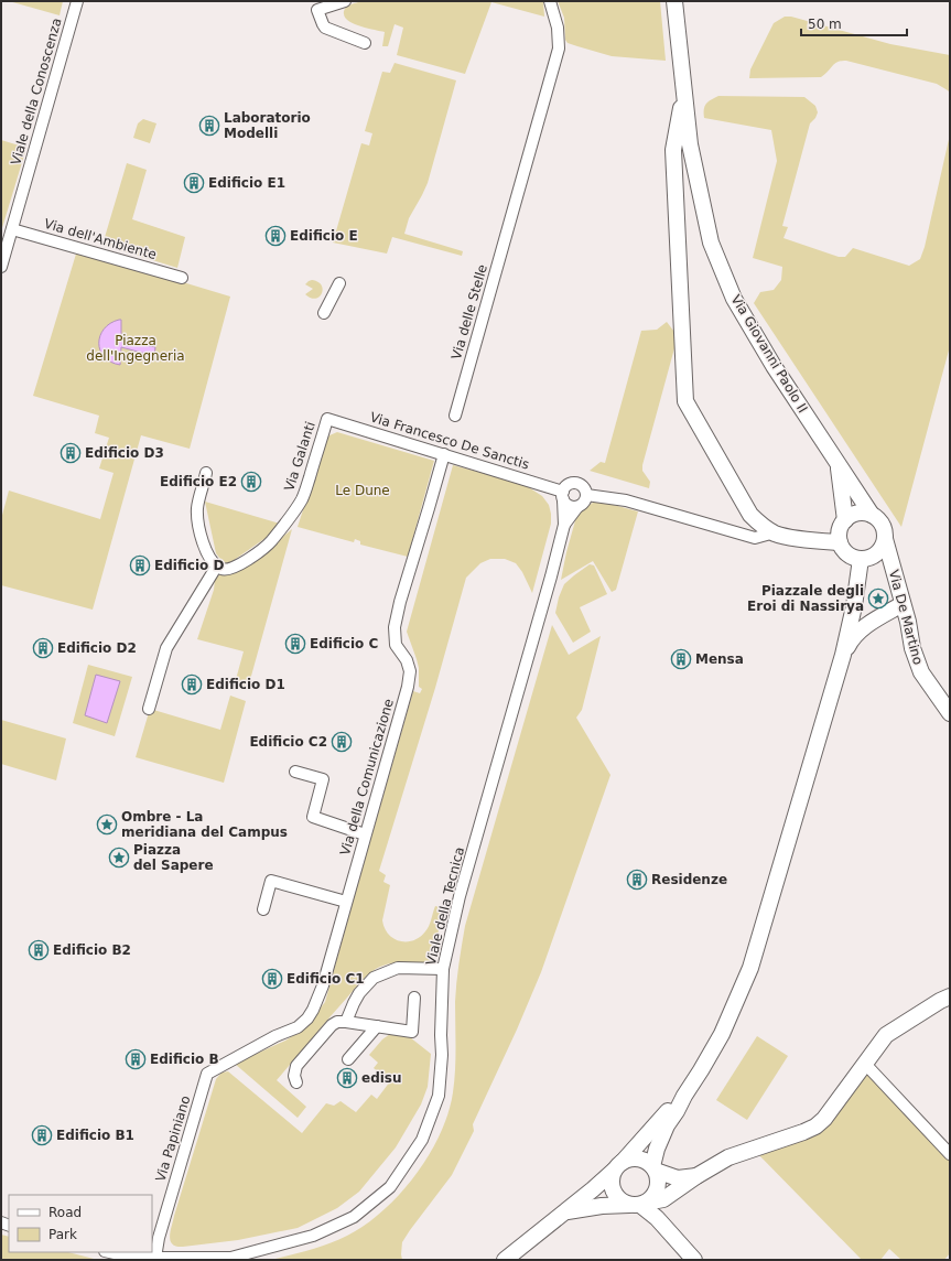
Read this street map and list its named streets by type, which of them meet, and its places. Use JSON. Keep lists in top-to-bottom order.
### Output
{
  "streets": {
    "street": [
      "Viale della Conoscenza",
      "Via dell'Ambiente",
      "Via delle Stelle",
      "Via Giovanni Paolo II",
      "Via Francesco De Sanctis",
      "Via Galanti",
      "Via De Martino",
      "Via della Comunicazione",
      "Viale della Tecnica",
      "Via Papiniano"
    ]
  },
  "crossings": [
    ["Viale della Conoscenza", "Via dell'Ambiente"],
    ["Via Giovanni Paolo II", "Via De Martino"],
    ["Via Francesco De Sanctis", "Via Galanti"],
    ["Via Francesco De Sanctis", "Via della Comunicazione"],
    ["Via Francesco De Sanctis", "Viale della Tecnica"],
    ["Via della Comunicazione", "Via Papiniano"],
    ["Viale della Tecnica", "Via Papiniano"]
  ],
  "parks": ["Piazza dell'Ingegneria", "Le Dune"],
  "places": {
    "building": [
      "Laboratorio Modelli",
      "Edificio E1",
      "Edificio E",
      "Edificio D3",
      "Edificio E2",
      "Edificio D",
      "Edificio C",
      "Edificio D2",
      "Mensa",
      "Edificio D1",
      "Edificio C2",
      "Residenze",
      "Edificio B2",
      "Edificio C1",
      "Edificio B",
      "edisu",
      "Edificio B1"
    ],
    "place": ["Piazzale degli Eroi di Nassirya", "Ombre - La meridiana del Campus", "Piazza del Sapere"]
  },
  "legend": ["Road", "Park"],
  "scale_bar": "50 m"
}
